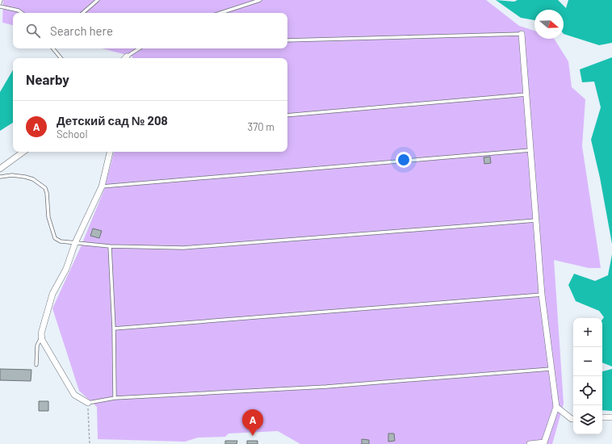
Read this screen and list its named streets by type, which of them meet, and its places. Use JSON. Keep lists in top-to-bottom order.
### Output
{
  "north": "right",
  "page": {
    "search": "Search here",
    "heading": "Nearby",
    "list": [
      {
        "mark": "A",
        "name": "Детский сад № 208",
        "note": "School",
        "value": "370 m"
      }
    ],
    "map_buttons": ["+", "−"],
    "pins": "A"
  }
}
